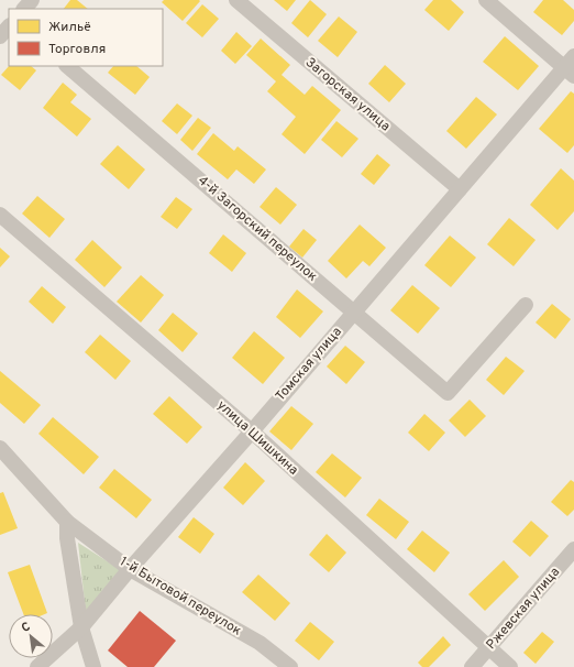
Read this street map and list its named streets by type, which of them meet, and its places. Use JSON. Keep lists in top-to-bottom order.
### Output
{
  "streets": {
    "street": [
      "Загорская улица",
      "4-й Загорский переулок",
      "Томская улица",
      "улица Шишкина",
      "1-й Бытовой переулок",
      "Ржевская улица"
    ]
  },
  "crossings": [
    ["Загорская улица", "Томская улица"],
    ["4-й Загорский переулок", "Томская улица"],
    ["Томская улица", "улица Шишкина"],
    ["Томская улица", "1-й Бытовой переулок"],
    ["улица Шишкина", "Ржевская улица"]
  ],
  "legend": ["Жильё", "Торговля"],
  "north": "top left"
}
